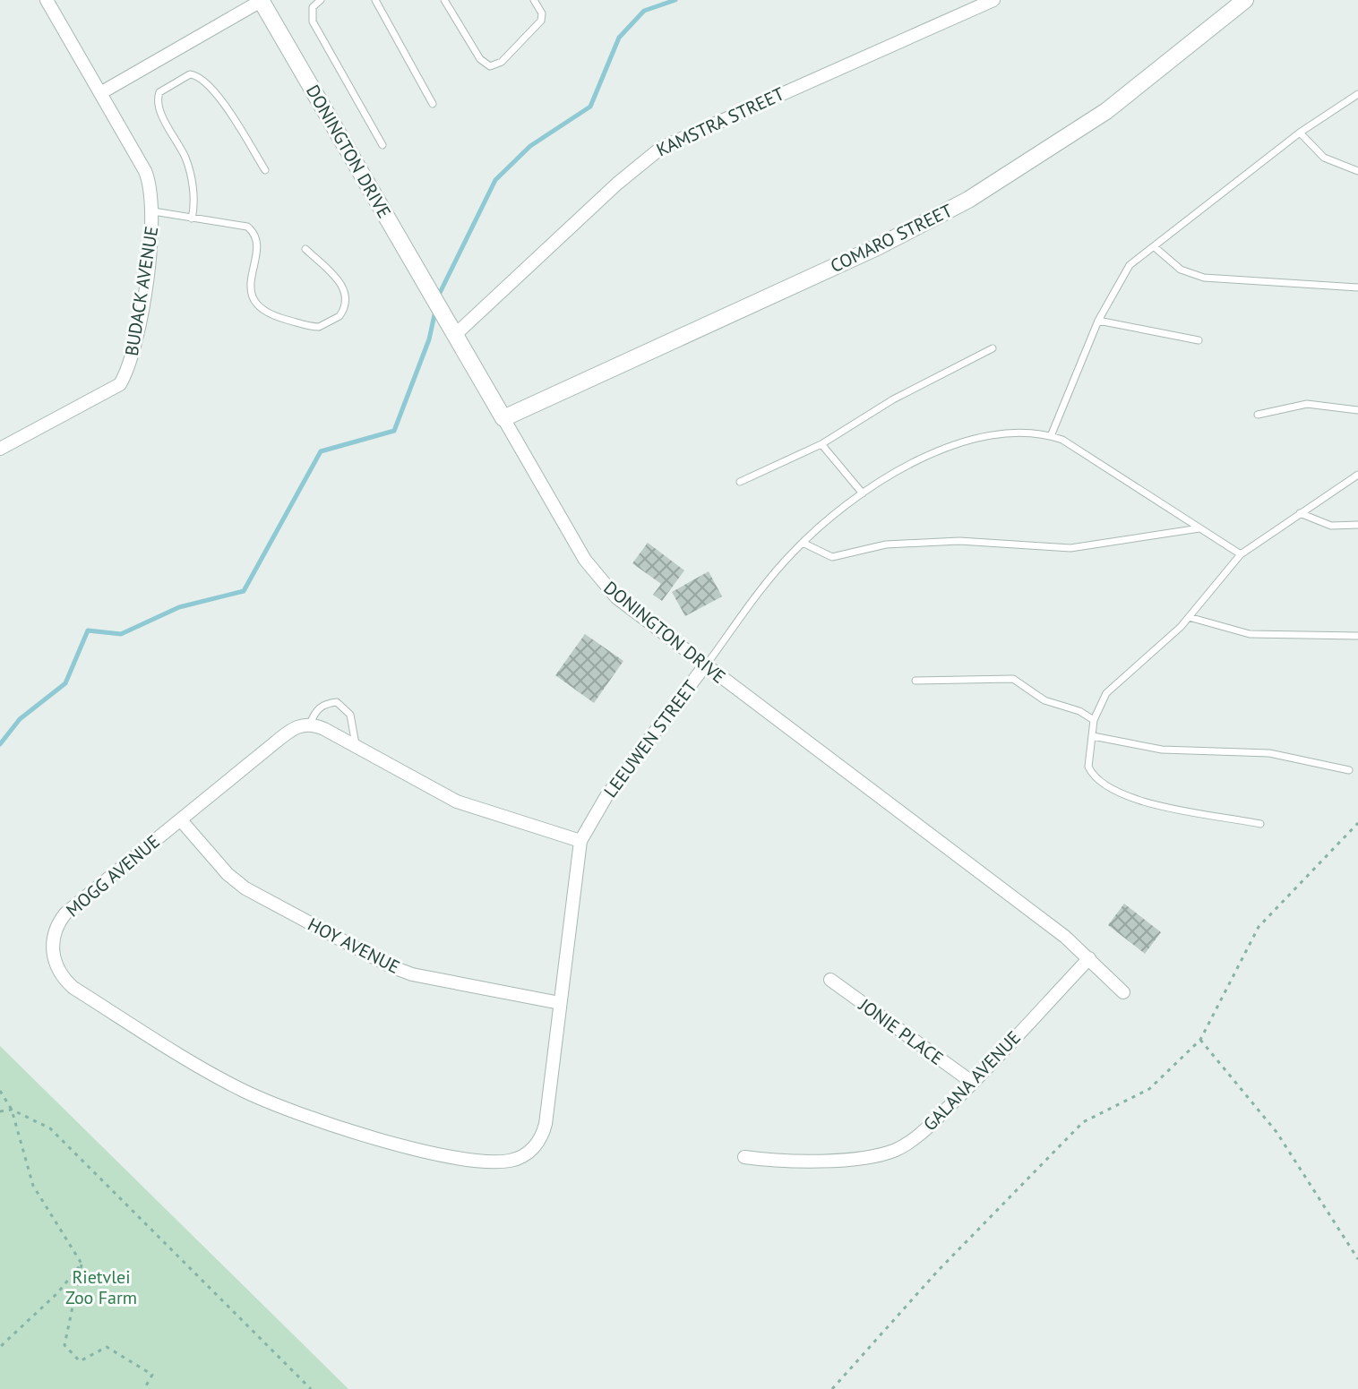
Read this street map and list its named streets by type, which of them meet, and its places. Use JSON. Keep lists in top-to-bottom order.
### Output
{
  "streets": {
    "street": [
      "KAMSTRA STREET",
      "DONINGTON DRIVE",
      "COMARO STREET",
      "BUDACK AVENUE",
      "LEEUWEN STREET",
      "MOGG AVENUE",
      "HOY AVENUE",
      "JONIE PLACE",
      "GALANA AVENUE"
    ]
  },
  "crossings": [
    ["KAMSTRA STREET", "DONINGTON DRIVE"],
    ["DONINGTON DRIVE", "COMARO STREET"],
    ["DONINGTON DRIVE", "LEEUWEN STREET"],
    ["DONINGTON DRIVE", "GALANA AVENUE"],
    ["LEEUWEN STREET", "MOGG AVENUE"],
    ["LEEUWEN STREET", "HOY AVENUE"],
    ["MOGG AVENUE", "HOY AVENUE"],
    ["JONIE PLACE", "GALANA AVENUE"]
  ],
  "parks": ["Rietvlei Zoo Farm"]
}
